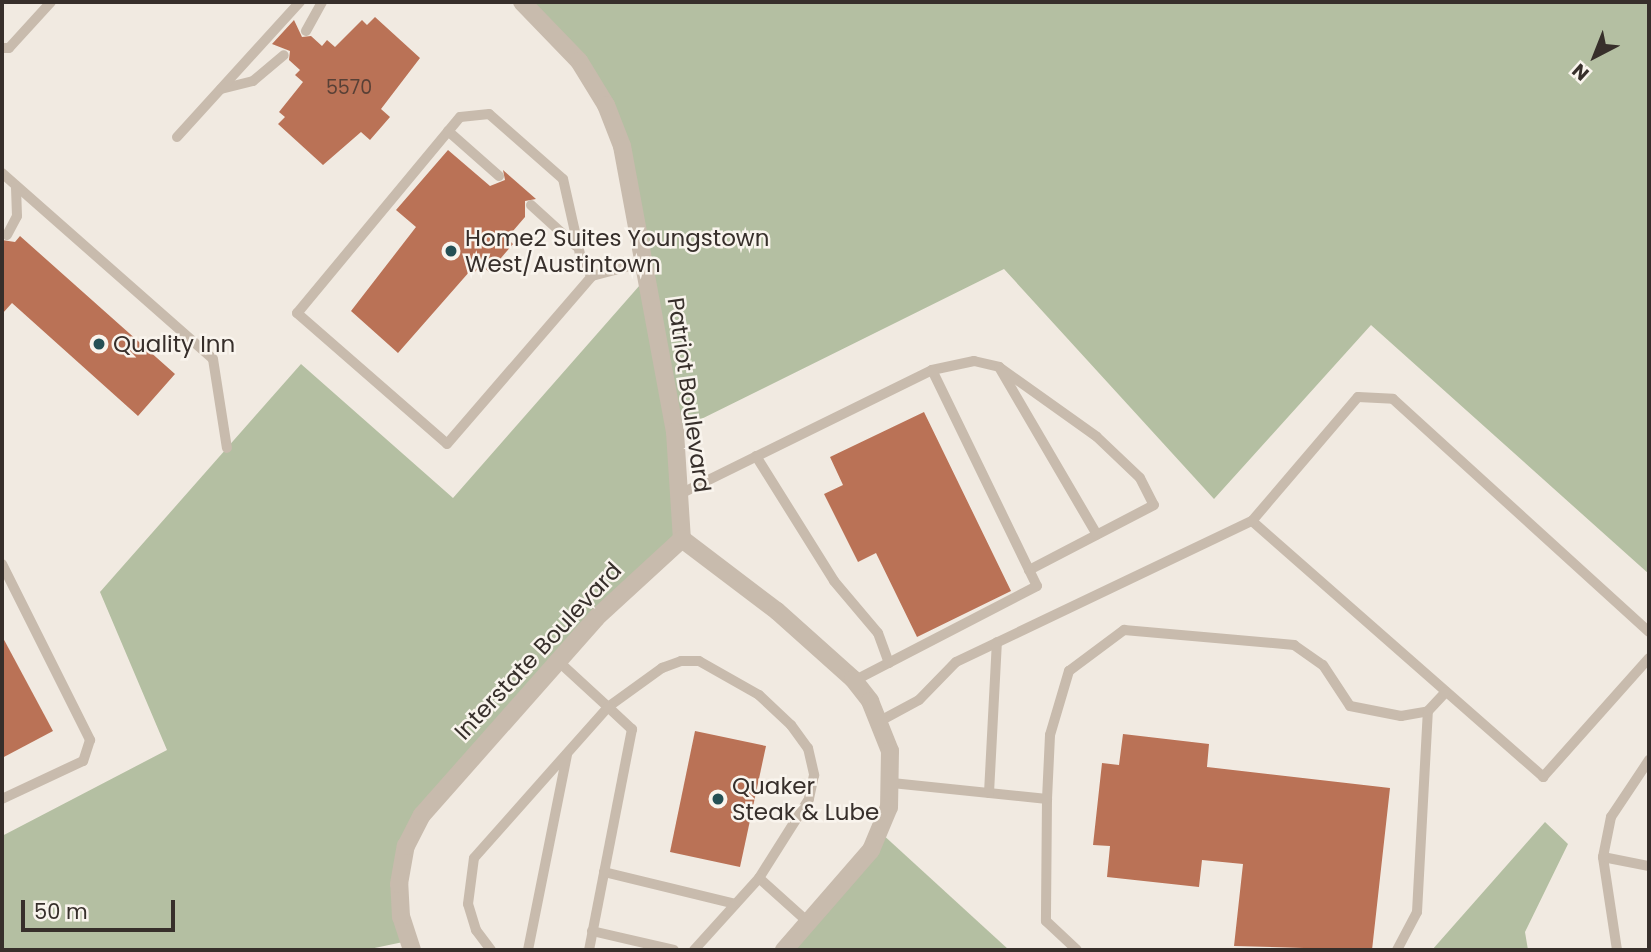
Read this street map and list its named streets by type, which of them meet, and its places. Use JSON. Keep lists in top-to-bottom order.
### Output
{
  "streets": {
    "street": ["Patriot Boulevard", "Interstate Boulevard"]
  },
  "crossings": [
    ["Patriot Boulevard", "Interstate Boulevard"]
  ],
  "places": ["Home2 Suites Youngstown West/Austintown", "Quality Inn", "Quaker Steak & Lube"],
  "house_numbers": ["5570"],
  "scale_bar": "50 m",
  "north": "bottom left"
}
